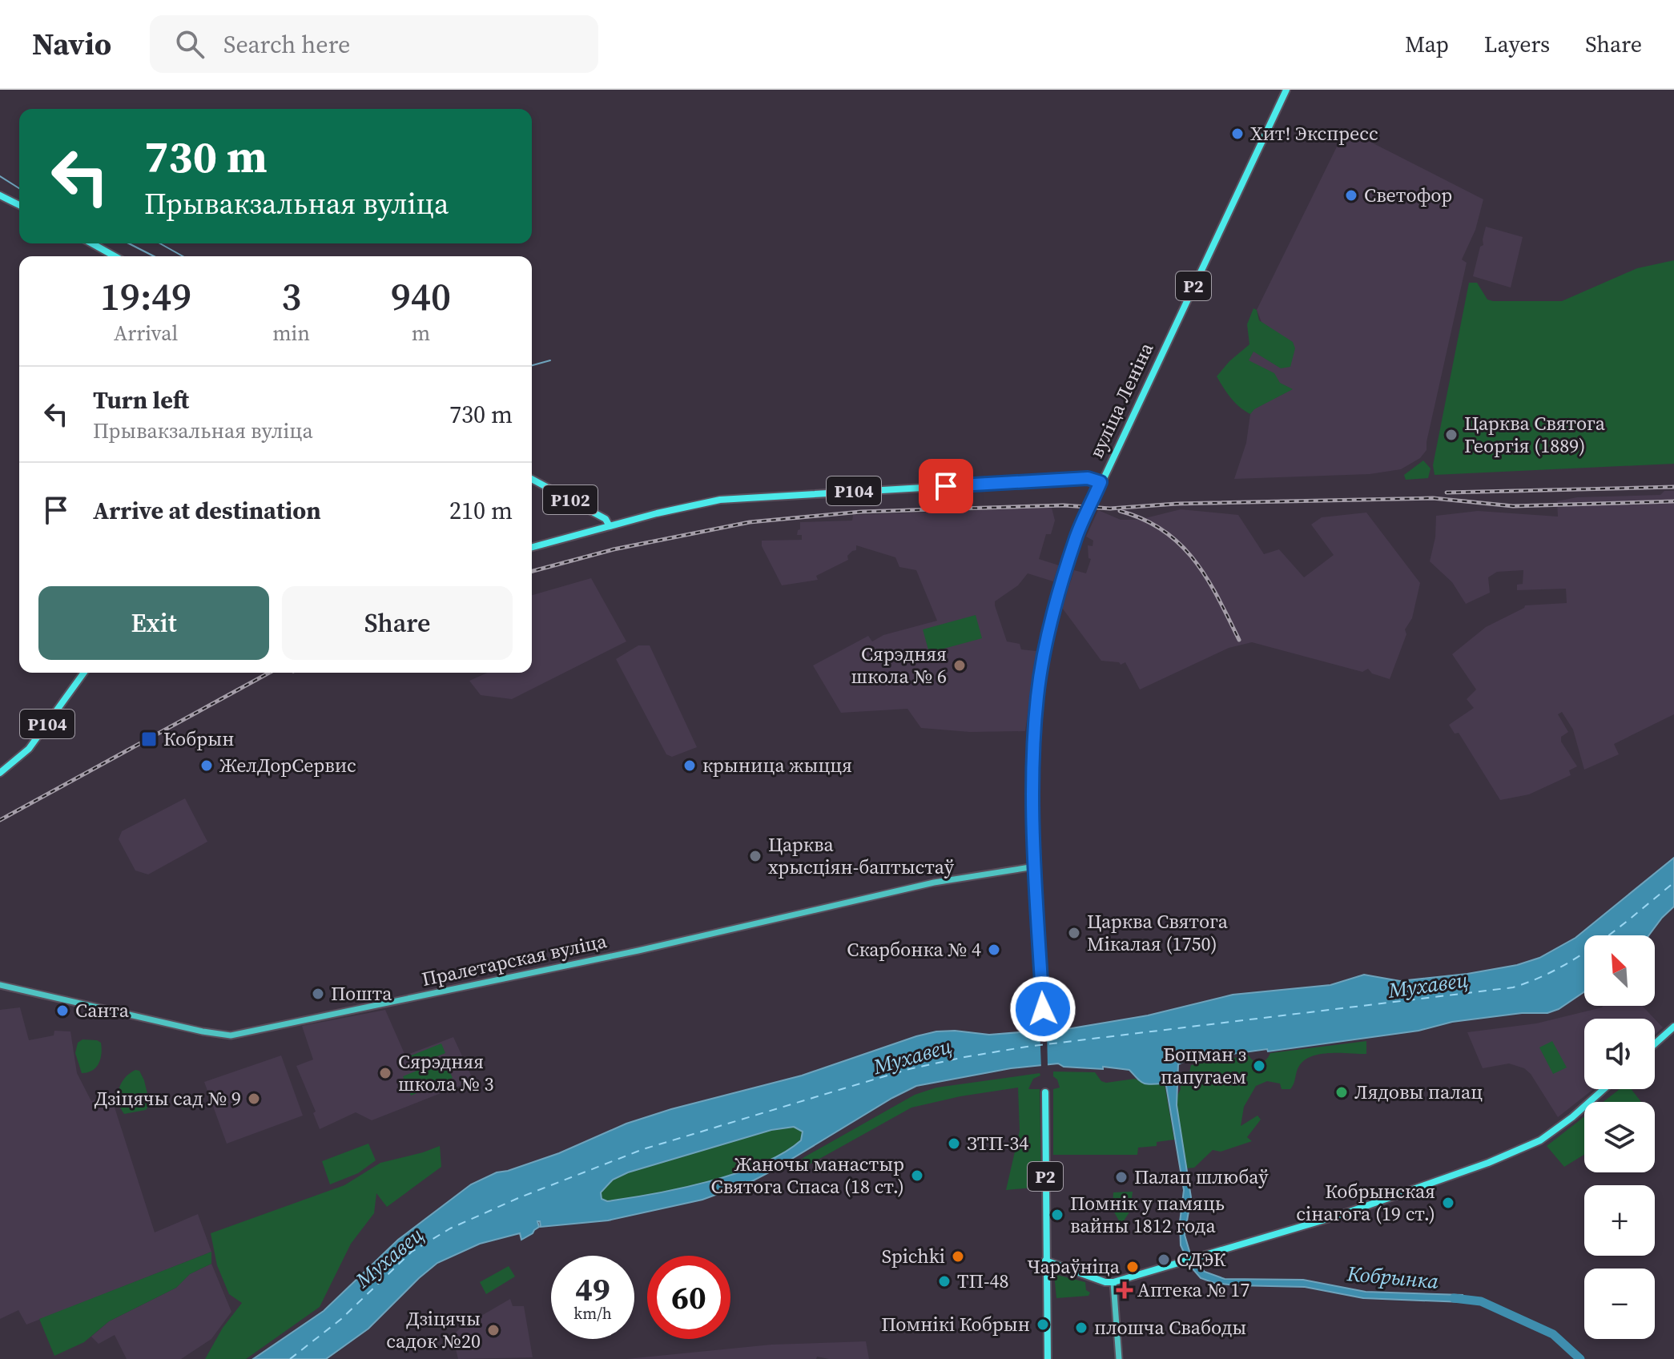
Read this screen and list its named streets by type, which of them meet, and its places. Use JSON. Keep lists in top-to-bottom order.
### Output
{
  "streets": {
    "main road": [
      "Р2",
      "вуліца Леніна",
      "Р104",
      "Р102",
      "Пралетарская вуліца"
    ]
  },
  "crossings": [
    ["вуліца Леніна", "Р104"],
    ["вуліца Леніна", "Пралетарская вуліца"],
    ["Р104", "Р102"]
  ],
  "water": ["Мухавец", "Кобрынка"],
  "places": {
    "other": [
      "Хит! Экспресс",
      "Светофор",
      "Царква Святога Георгія (1889)",
      "Сярэдняя школа № 6",
      "ЖелДорСервис",
      "крыница жыцця",
      "Царква хрысціян-баптыстаў",
      "Царква Святога Мікалая (1750)",
      "Скарбонка № 4",
      "Пошта",
      "Санта",
      "Боцман з папугаем",
      "Сярэдняя школа № 3",
      "Лядовы палац",
      "Дзіцячы сад № 9",
      "ЗТП-34",
      "Жаночы манастыр Святога Спаса (18 ст.)",
      "Палац шлюбаў",
      "Кобрынская сінагога (19 ст.)",
      "Помнік у памяць вайны 1812 года",
      "Spichki",
      "СДЭК",
      "Чараўніца",
      "ТП-48",
      "Помнікі Кобрын",
      "плошча Свабоды",
      "Дзіцячы садок №20"
    ],
    "transit": ["Кобрын"],
    "health": ["Аптека № 17"]
  },
  "north": "top left",
  "page": {
    "header": "Navio",
    "search": "Search here",
    "nav": ["Map", "Layers", "Share"],
    "turn": ["730 m", "Прывакзальная вуліца"],
    "eta": [
      "19:49",
      "Arrival",
      "3",
      "min",
      "940",
      "m"
    ],
    "list": [
      {
        "name": "Turn left",
        "note": "Прывакзальная вуліца",
        "value": "730 m"
      },
      {
        "name": "Arrive at destination",
        "value": "210 m"
      }
    ],
    "buttons": ["Exit", "Share"],
    "map_buttons": ["+", "−"],
    "speed": "49 km/h",
    "limit": "60"
  }
}
